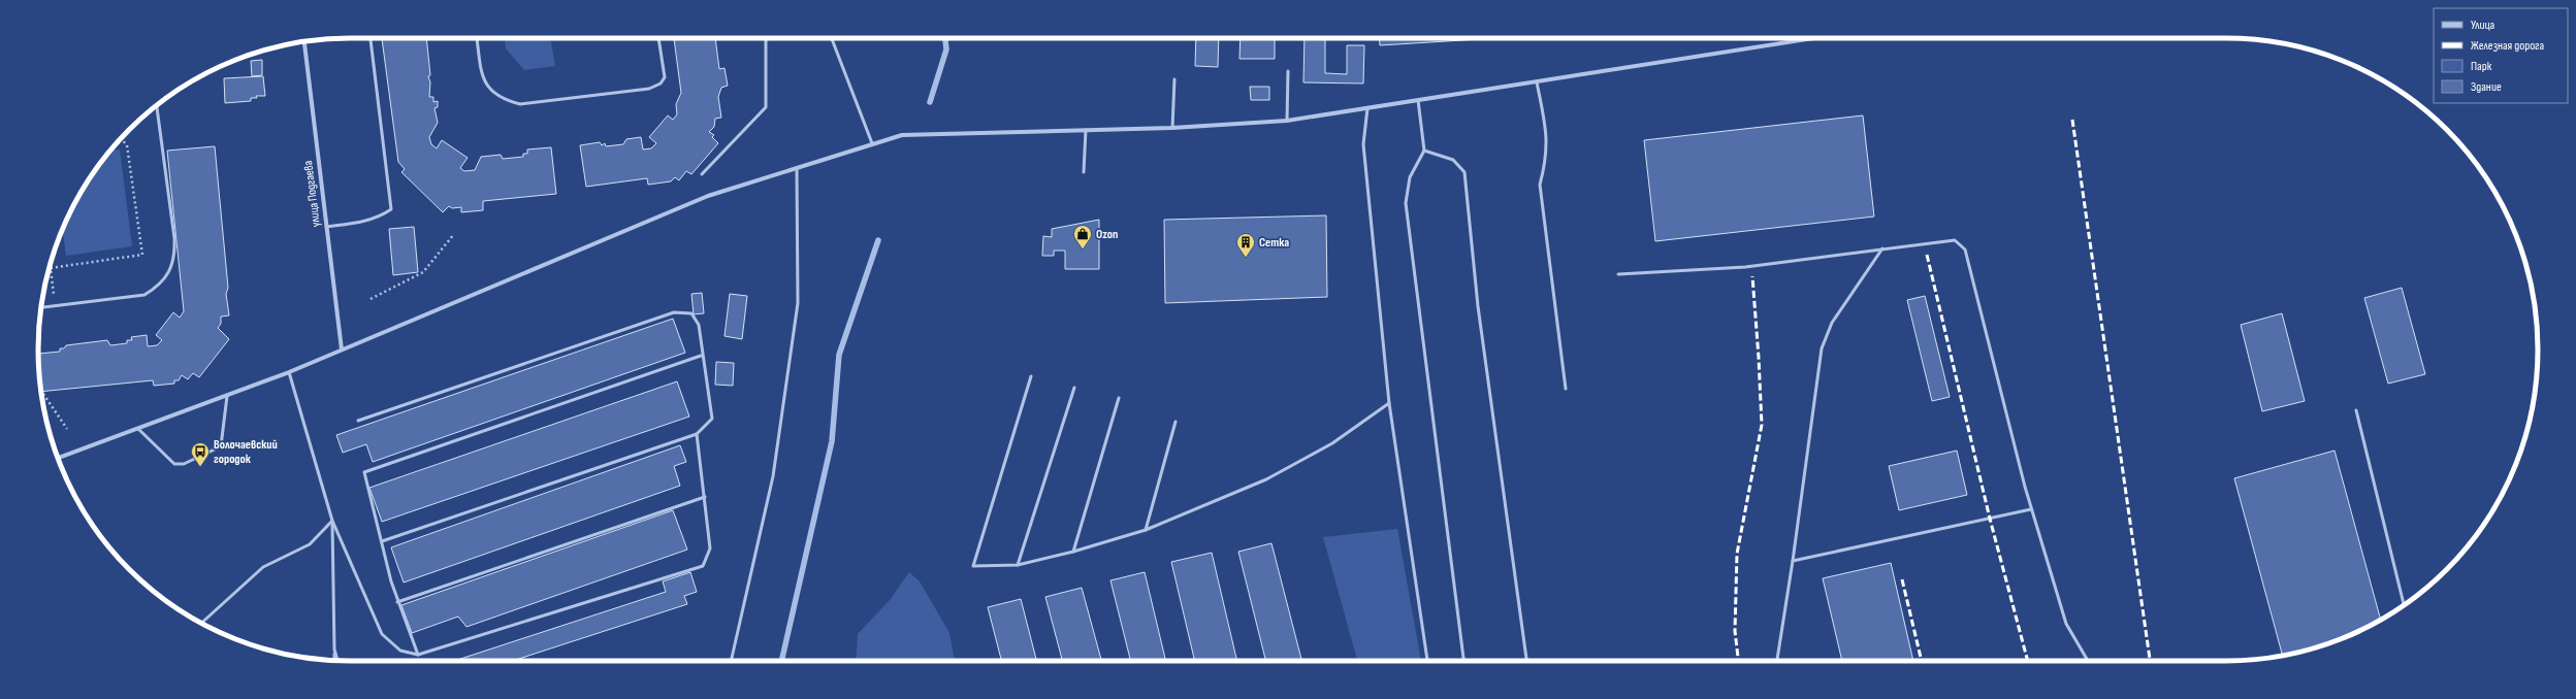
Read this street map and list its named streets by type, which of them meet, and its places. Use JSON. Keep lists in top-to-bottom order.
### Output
{
  "streets": {
    "street": ["улица Подгаева"]
  },
  "places": {
    "shop": ["Ozon"],
    "building": ["Сетка"],
    "bus stop": ["Волочаевский городок"]
  },
  "legend": [
    "Улица",
    "Железная дорога",
    "Парк",
    "Здание"
  ]
}
